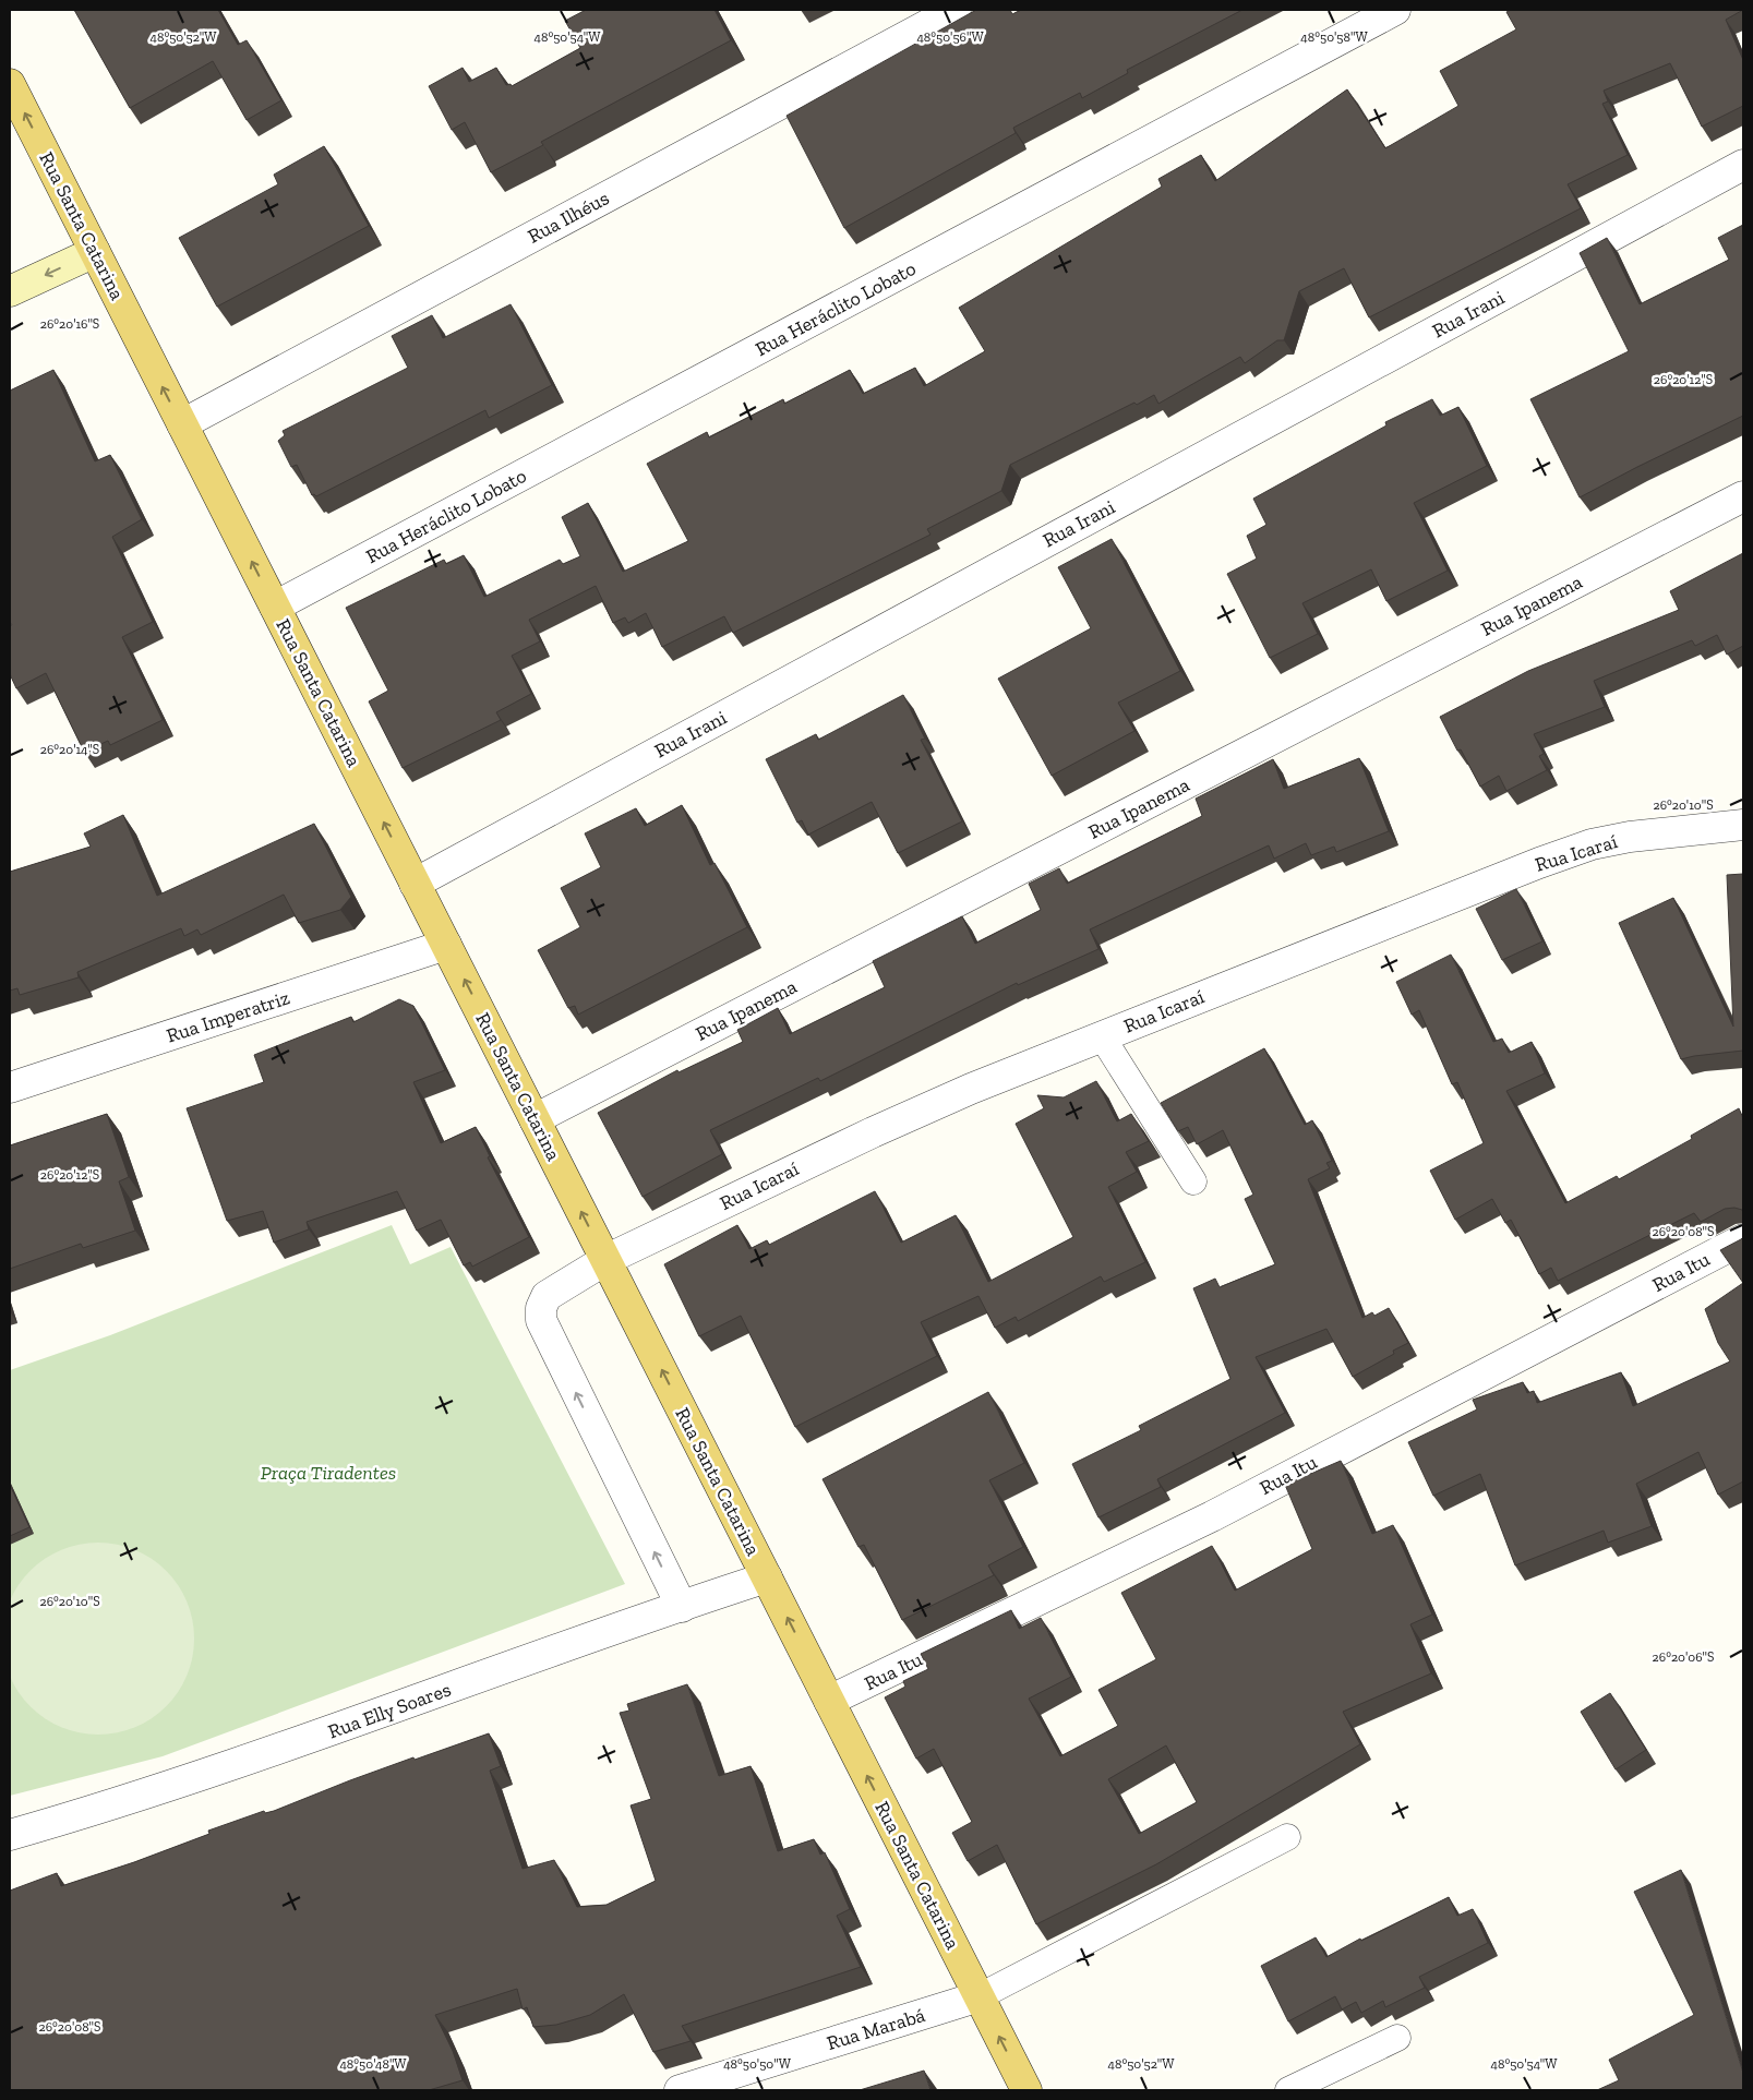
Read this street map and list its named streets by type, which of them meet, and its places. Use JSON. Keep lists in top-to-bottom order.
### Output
{
  "streets": {
    "main road": ["Rua Santa Catarina"],
    "street": [
      "Rua Ilhéus",
      "Rua Heráclito Lobato",
      "Rua Irani",
      "Rua Ipanema",
      "Rua Icaraí",
      "Rua Imperatriz",
      "Rua Itu",
      "Rua Elly Soares",
      "Rua Marabá"
    ]
  },
  "crossings": [
    ["Rua Ilhéus", "Rua Santa Catarina"],
    ["Rua Santa Catarina", "Rua Heráclito Lobato"],
    ["Rua Santa Catarina", "Rua Irani"],
    ["Rua Santa Catarina", "Rua Ipanema"],
    ["Rua Santa Catarina", "Rua Icaraí"],
    ["Rua Santa Catarina", "Rua Imperatriz"],
    ["Rua Santa Catarina", "Rua Itu"],
    ["Rua Santa Catarina", "Rua Elly Soares"],
    ["Rua Santa Catarina", "Rua Marabá"],
    ["Rua Icaraí", "Rua Elly Soares"]
  ],
  "one_way": ["Rua Santa Catarina"],
  "parks": ["Praça Tiradentes"],
  "coordinates": [
    "48°50'52\"W",
    "48°50'54\"W",
    "48°50'56\"W",
    "48°50'58\"W",
    "26°20'16\"S",
    "26°20'12\"S",
    "26°20'14\"S",
    "26°20'10\"S",
    "26°20'08\"S",
    "26°20'06\"S",
    "48°50'48\"W",
    "48°50'50\"W"
  ]
}
